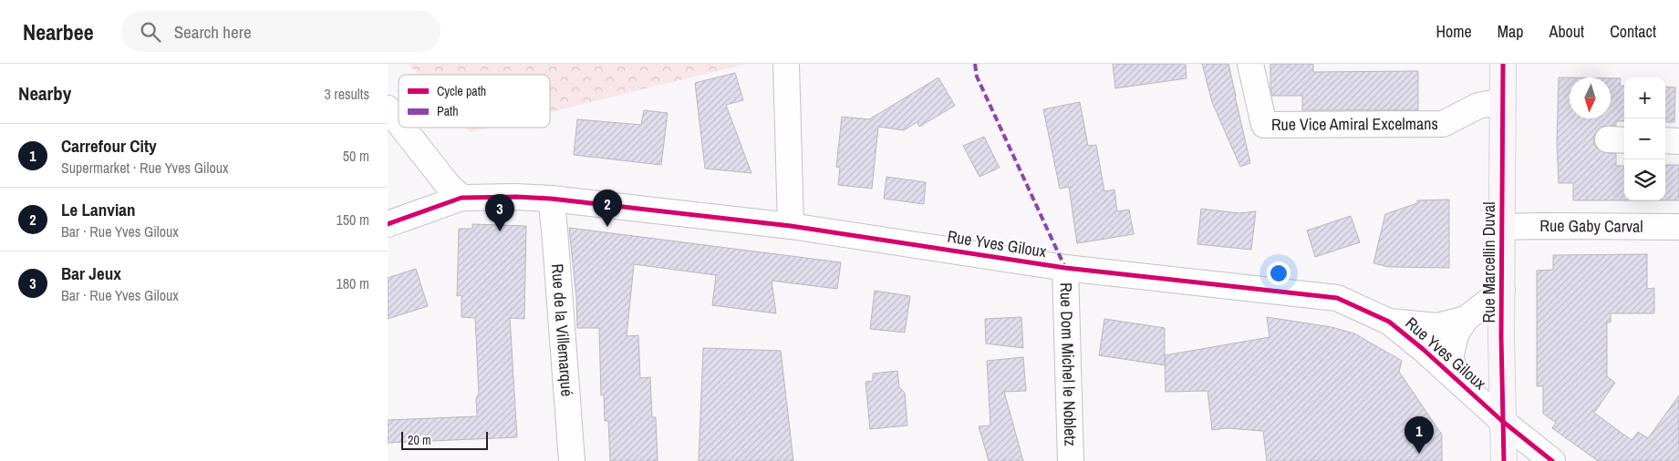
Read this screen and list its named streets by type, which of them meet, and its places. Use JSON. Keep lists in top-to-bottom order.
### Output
{
  "streets": {
    "main road": ["Rue Marcellin Duval"],
    "street": [
      "Rue Vice Amiral Excelmans",
      "Rue Gaby Carval",
      "Rue Yves Giloux",
      "Rue de la Villemarqué",
      "Rue Dom Michel le Nobletz"
    ]
  },
  "crossings": [
    ["Rue Vice Amiral Excelmans", "Rue Marcellin Duval"],
    ["Rue Gaby Carval", "Rue Marcellin Duval"],
    ["Rue Yves Giloux", "Rue Marcellin Duval"],
    ["Rue Yves Giloux", "Rue de la Villemarqué"],
    ["Rue Yves Giloux", "Rue Dom Michel le Nobletz"]
  ],
  "legend": ["Cycle path", "Path"],
  "scale_bar": "20 m",
  "north": "bottom",
  "page": {
    "header": "Nearbee",
    "search": "Search here",
    "nav": [
      "Home",
      "Map",
      "About",
      "Contact"
    ],
    "heading": ["Nearby", "3 results"],
    "map_buttons": ["+", "−"],
    "list": [
      {
        "mark": "1",
        "name": "Carrefour City",
        "note": "Supermarket · Rue Yves Giloux",
        "value": "50 m"
      },
      {
        "mark": "2",
        "name": "Le Lanvian",
        "note": "Bar · Rue Yves Giloux",
        "value": "150 m"
      },
      {
        "mark": "3",
        "name": "Bar Jeux",
        "note": "Bar · Rue Yves Giloux",
        "value": "180 m"
      }
    ],
    "pins": ["2", "3", "1"],
    "scale": "20 m"
  }
}
